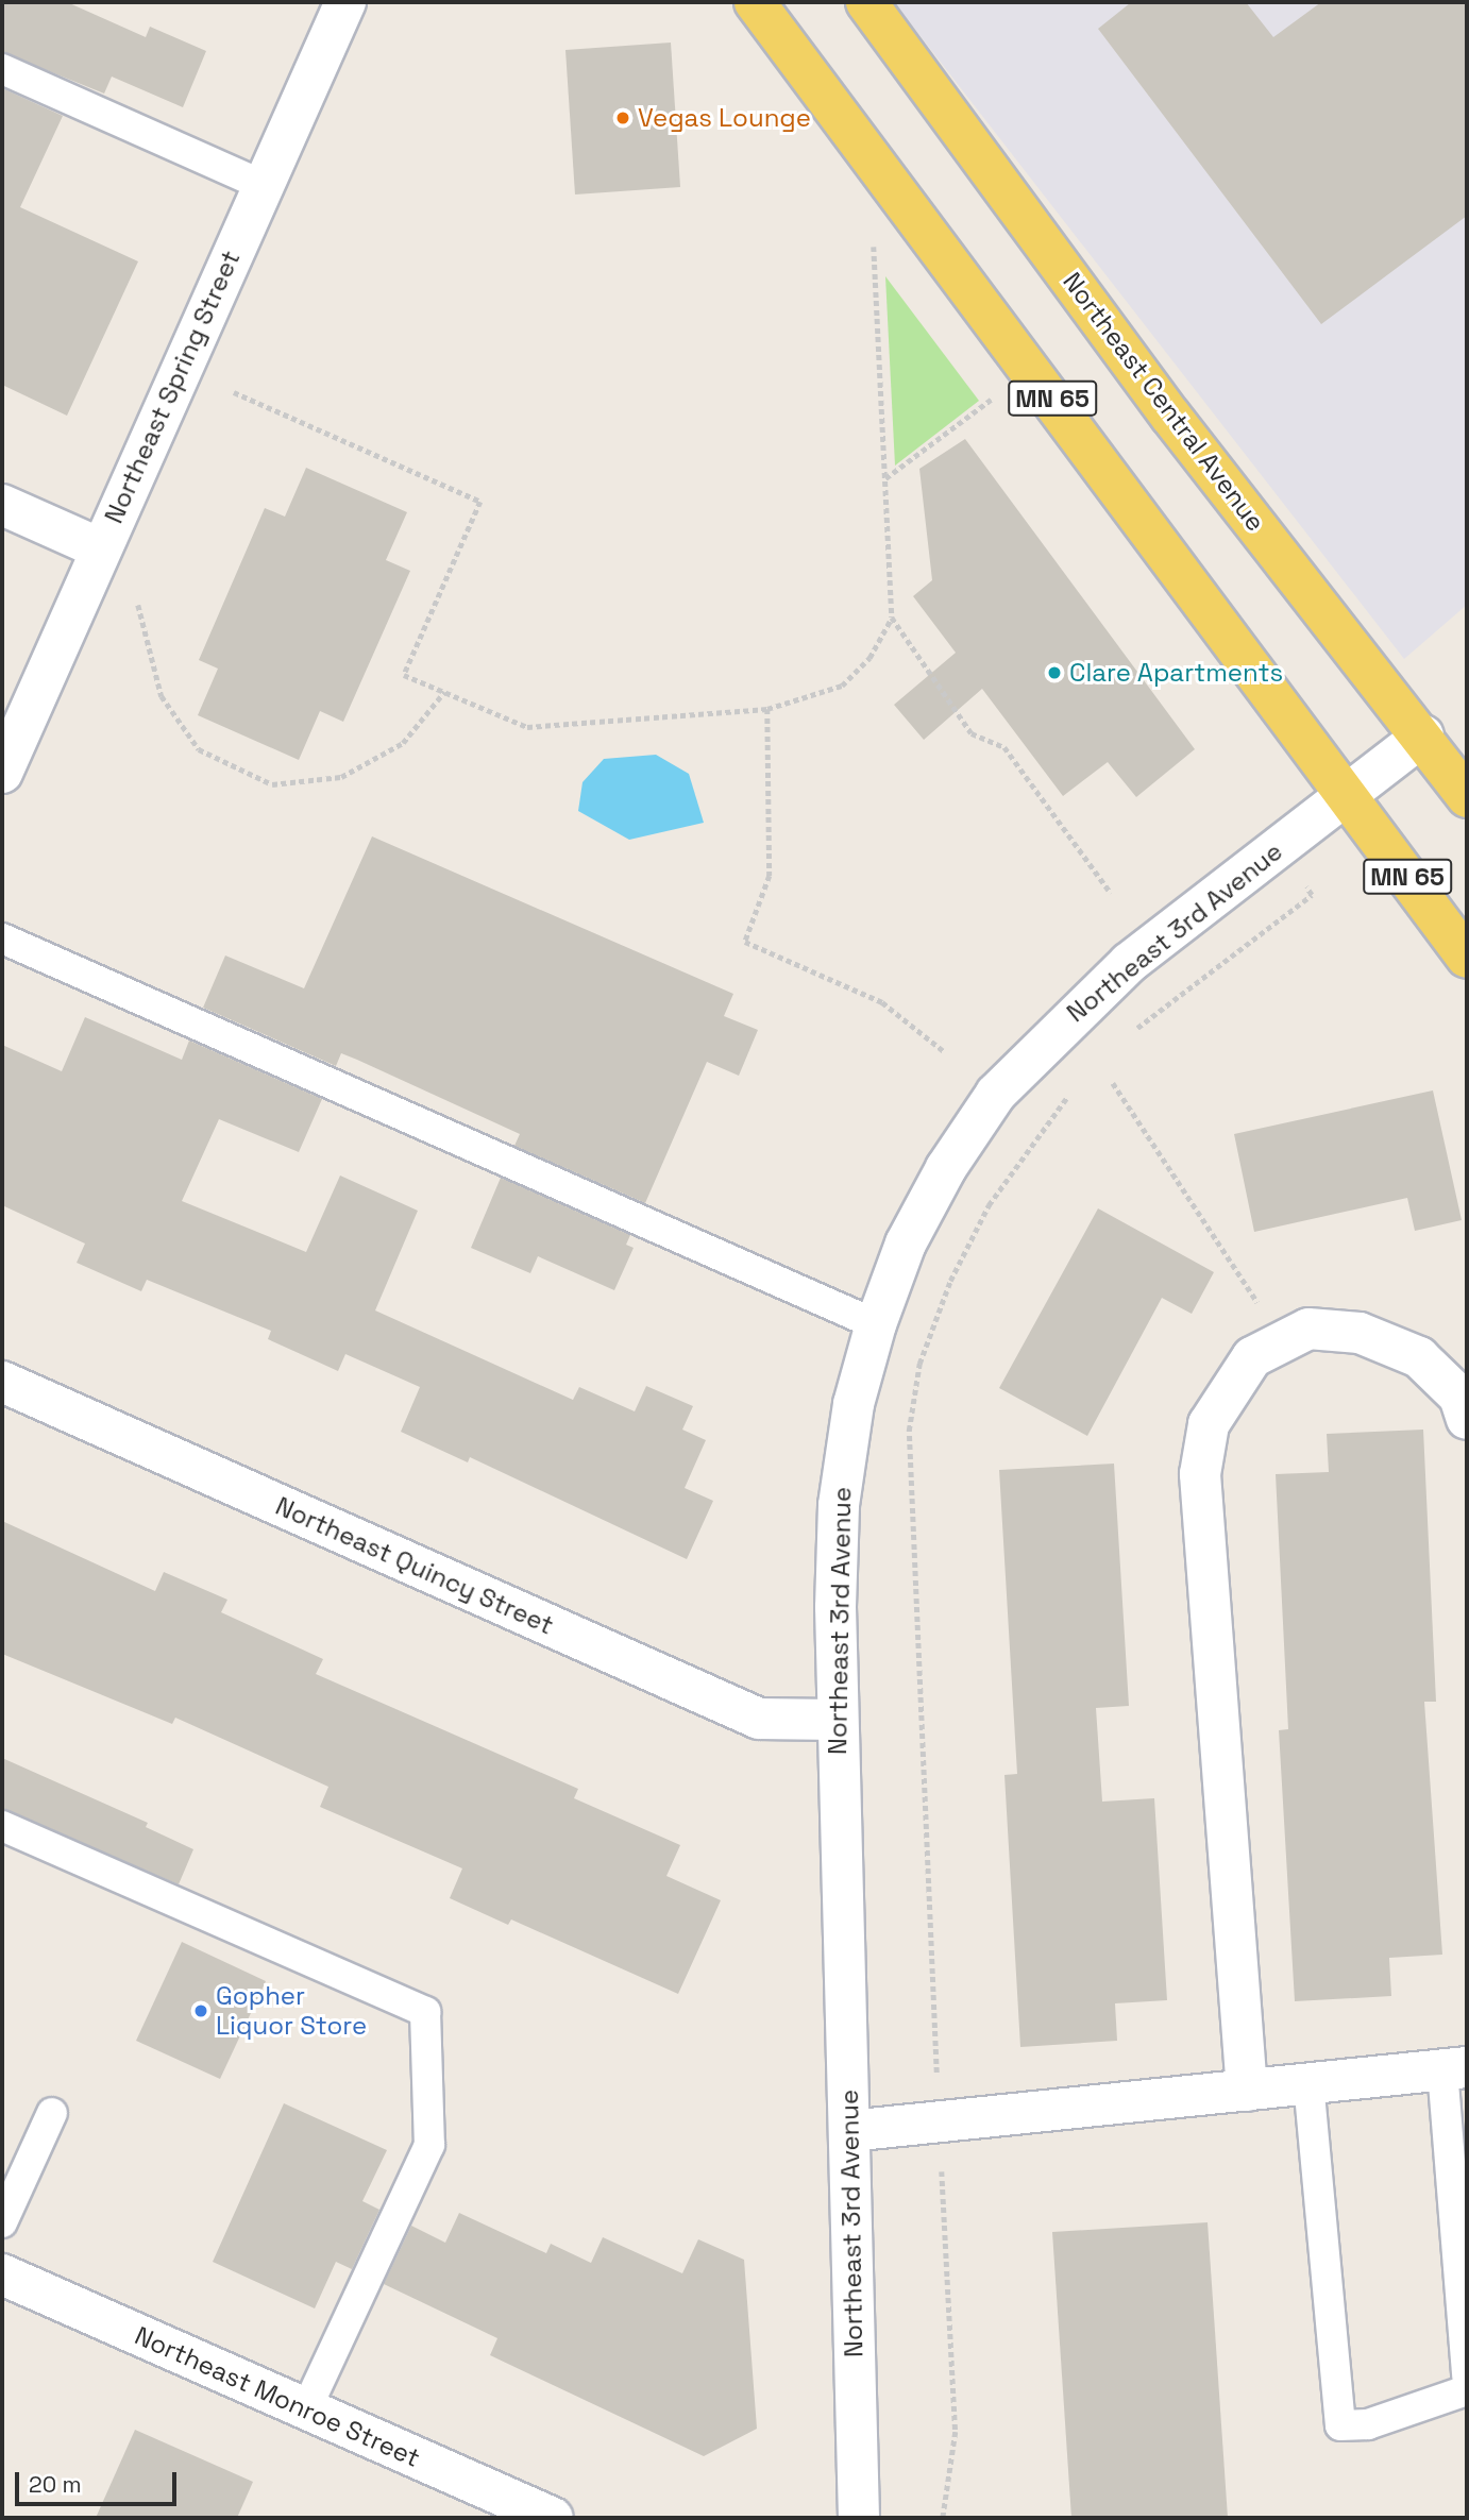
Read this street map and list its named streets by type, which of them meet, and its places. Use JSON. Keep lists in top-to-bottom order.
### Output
{
  "streets": {
    "main road": ["MN 65", "Northeast Central Avenue"],
    "street": [
      "Northeast Spring Street",
      "Northeast 3rd Avenue",
      "Northeast Quincy Street",
      "Northeast Monroe Street"
    ]
  },
  "crossings": [
    ["MN 65", "Northeast 3rd Avenue"],
    ["Northeast Central Avenue", "Northeast 3rd Avenue"],
    ["Northeast 3rd Avenue", "Northeast Quincy Street"]
  ],
  "places": ["Vegas Lounge", "Clare Apartments", "Gopher Liquor Store"],
  "scale_bar": "20 m"
}
